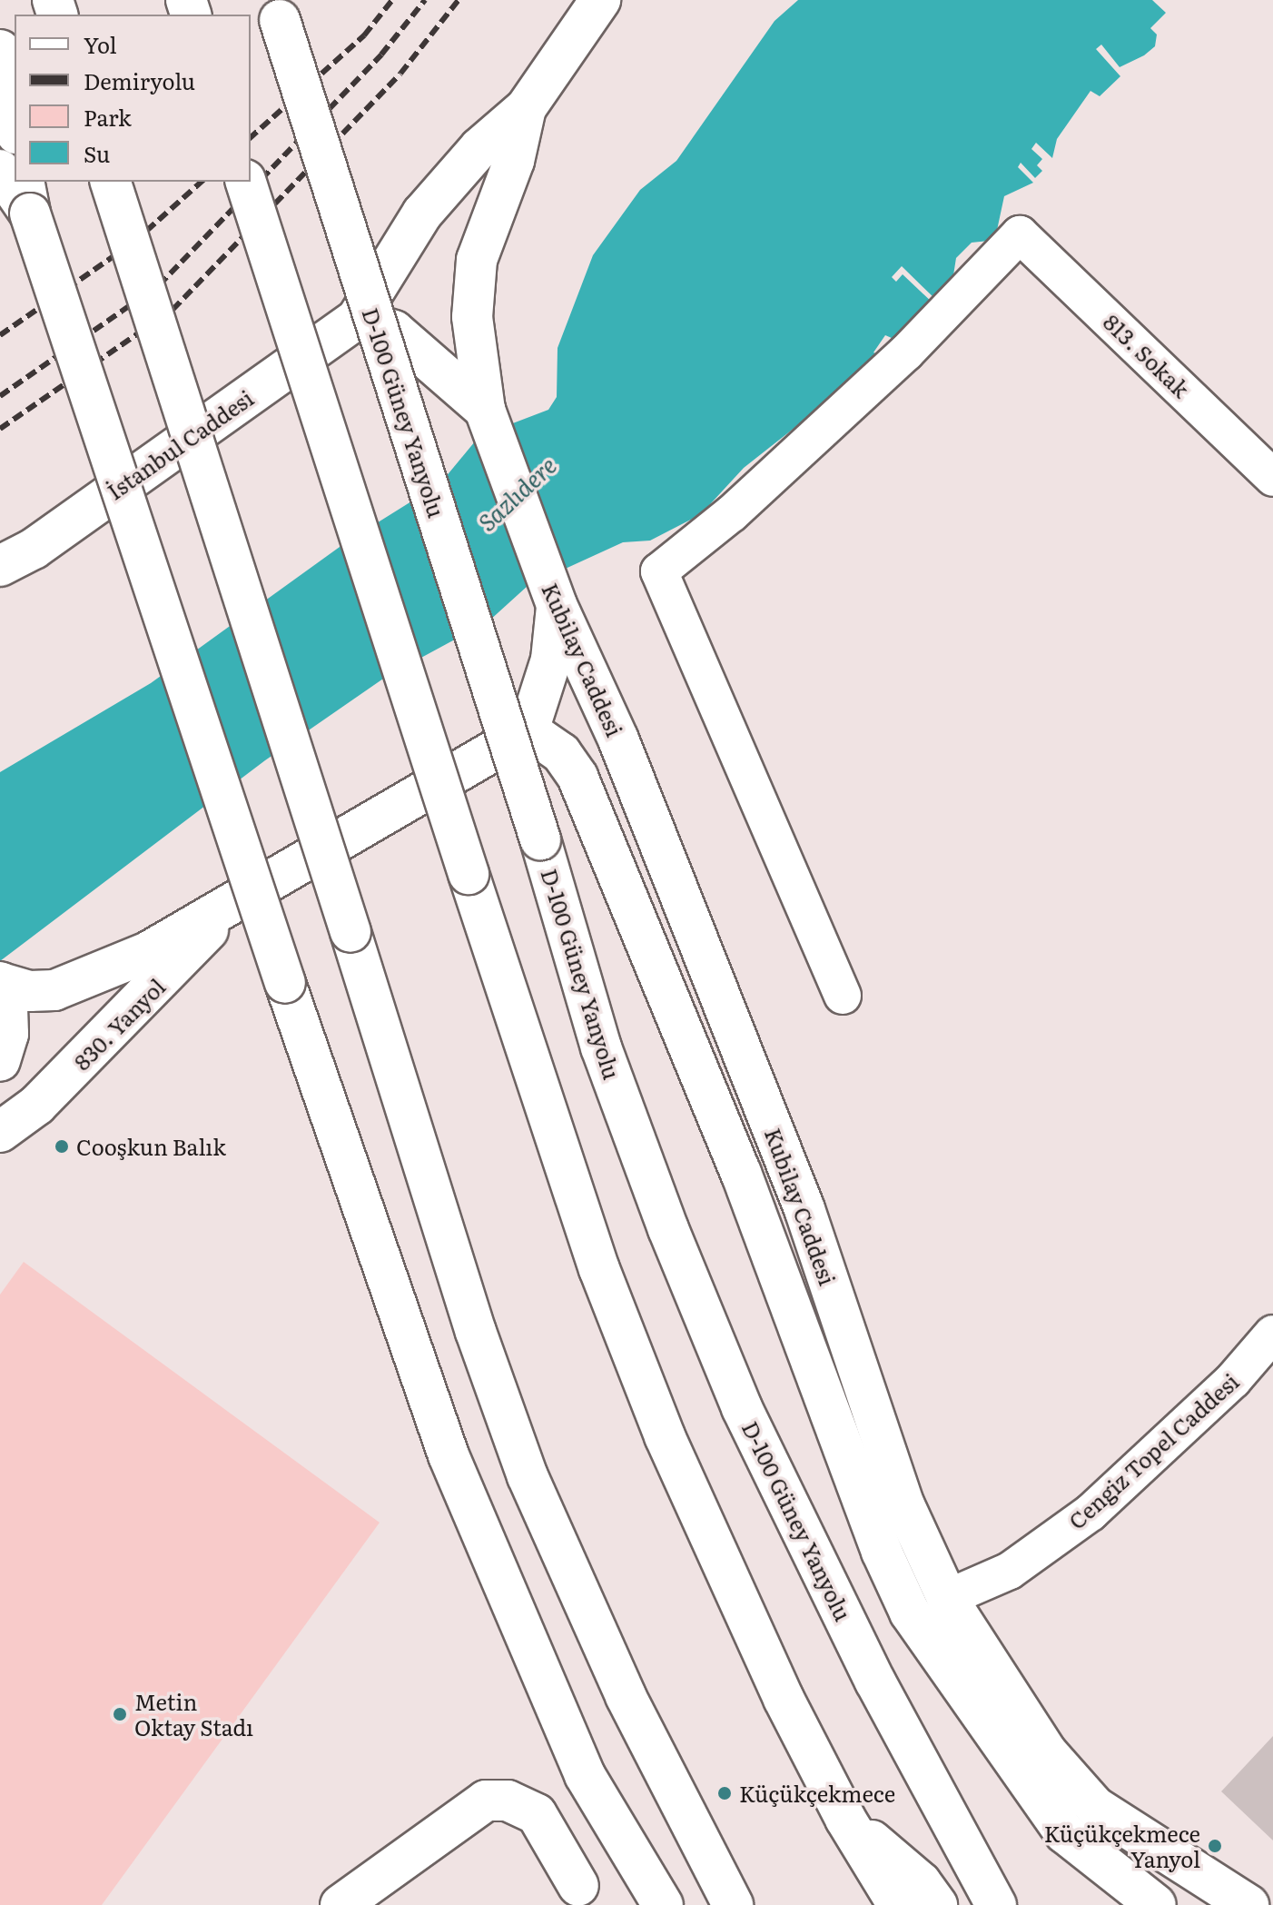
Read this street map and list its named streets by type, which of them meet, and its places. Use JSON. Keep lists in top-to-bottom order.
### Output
{
  "streets": {
    "main road": [
      "D-100 Güney Yanyolu",
      "İstanbul Caddesi",
      "Kubilay Caddesi",
      "830. Yanyol"
    ],
    "street": ["813. Sokak", "Cengiz Topel Caddesi"]
  },
  "crossings": [
    ["Kubilay Caddesi", "Cengiz Topel Caddesi"]
  ],
  "water": ["Sazlıdere"],
  "places": [
    "Cooşkun Balık",
    "Metin Oktay Stadı",
    "Küçükçekmece",
    "Küçükçekmece Yanyol"
  ],
  "legend": [
    "Yol",
    "Demiryolu",
    "Park",
    "Su"
  ]
}
